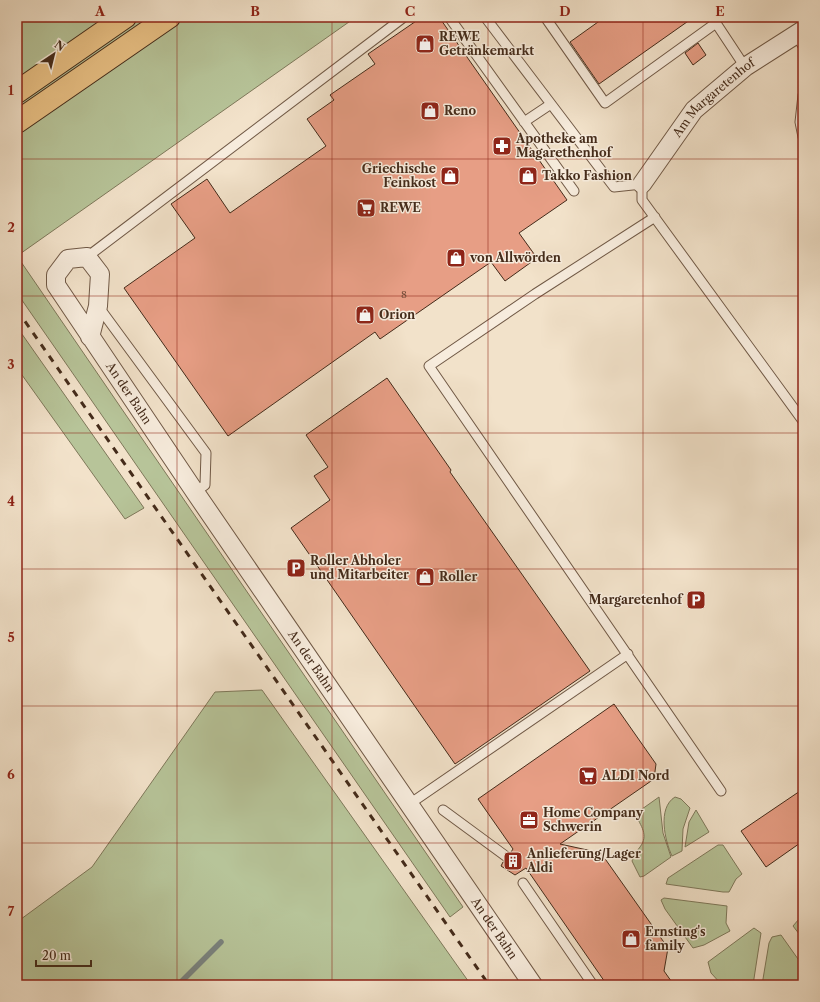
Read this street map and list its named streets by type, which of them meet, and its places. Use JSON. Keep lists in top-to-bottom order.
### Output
{
  "streets": {
    "street": ["Am Margaretenhof", "An der Bahn"]
  },
  "places": {
    "shop": [
      "REWE Getränkemarkt",
      "Reno",
      "Griechische Feinkost",
      "Takko Fashion",
      "von Allwörden",
      "Orion",
      "Roller",
      "Ernsting's family"
    ],
    "pharmacy": ["Apotheke am Magarethenhof"],
    "supermarket": ["REWE", "ALDI Nord"],
    "parking": ["Roller Abholer und Mitarbeiter", "Margaretenhof"],
    "office": ["Home Company Schwerin"],
    "building": ["Anlieferung/Lager Aldi"]
  },
  "house_numbers": ["8"],
  "scale_bar": "20 m",
  "north": "top right",
  "grid": {
    "columns": [
      "A",
      "B",
      "C",
      "D",
      "E"
    ],
    "rows": [
      "1",
      "2",
      "3",
      "4",
      "5",
      "6",
      "7"
    ]
  }
}
